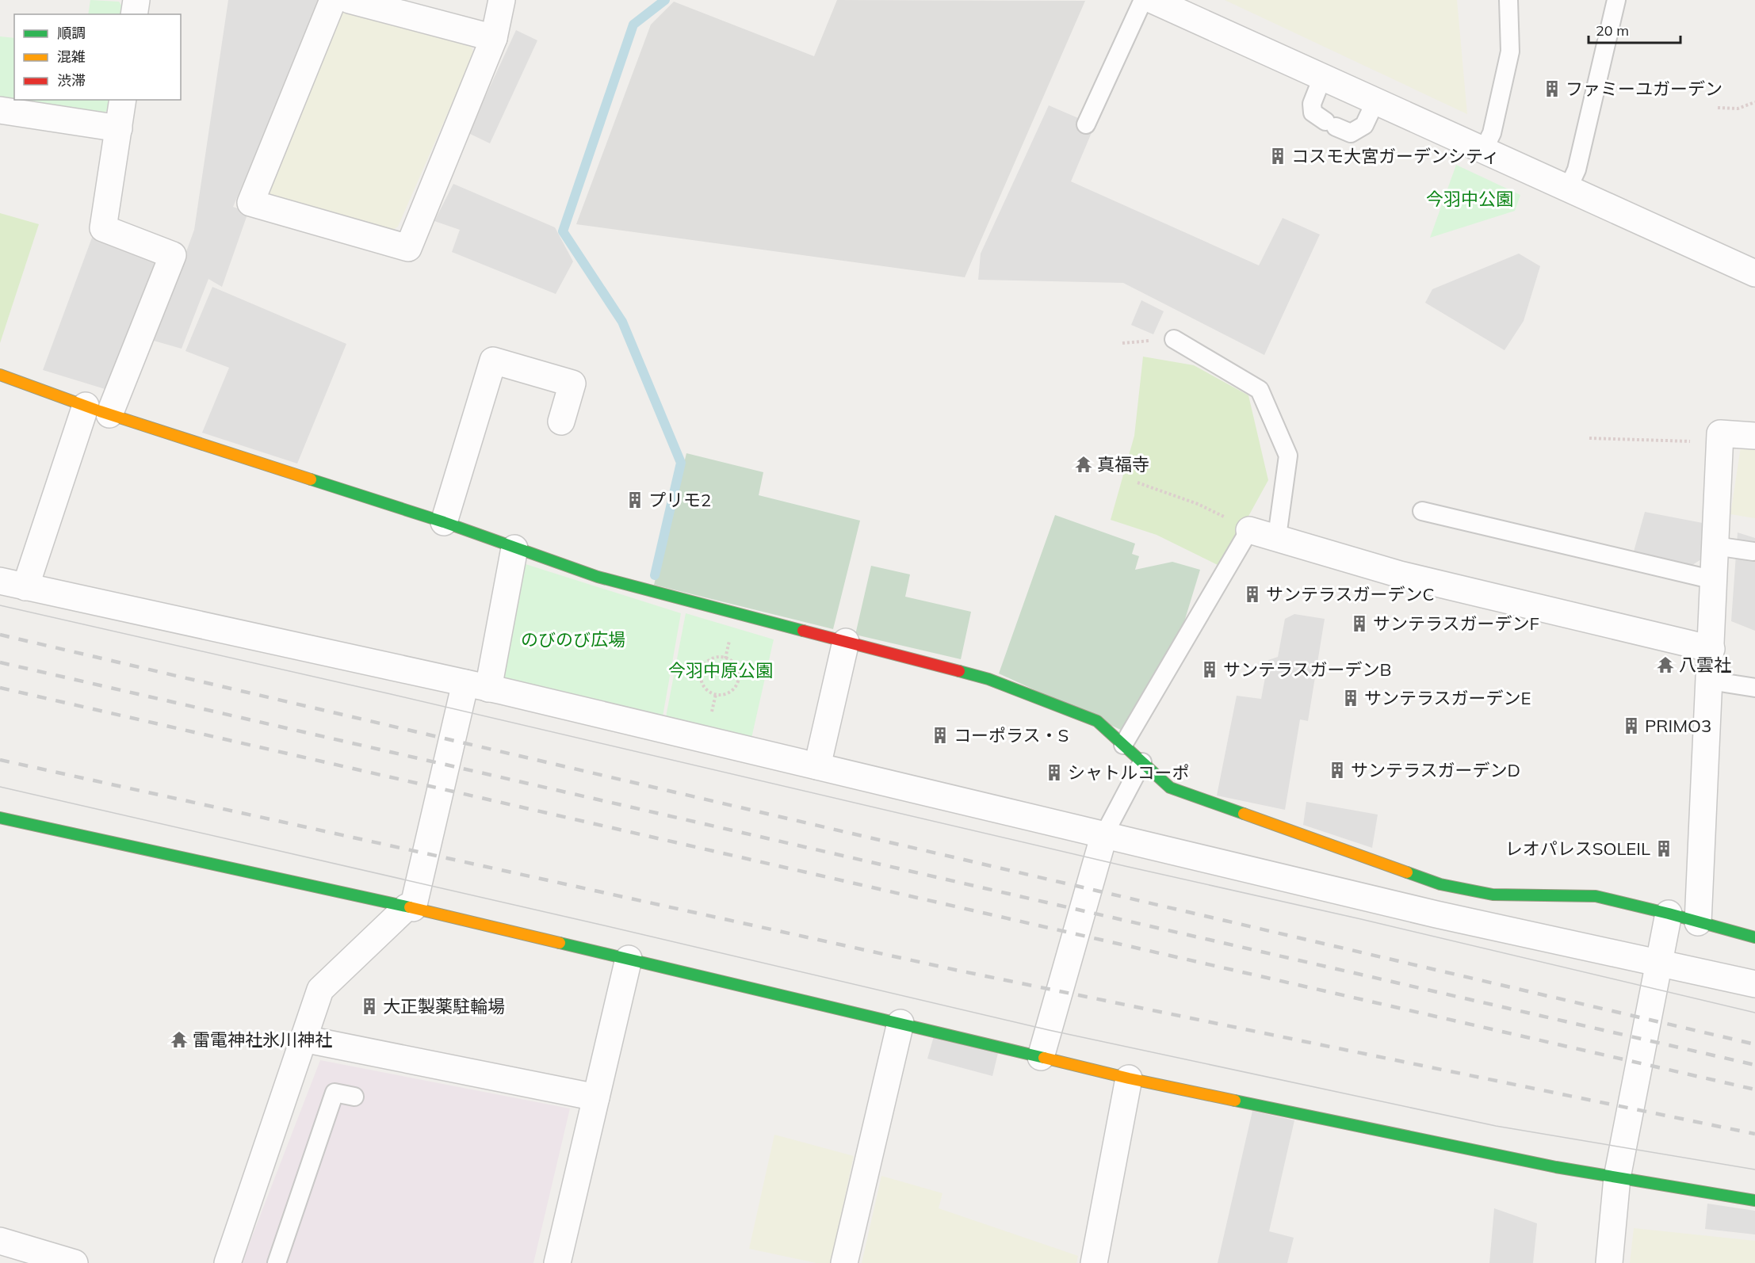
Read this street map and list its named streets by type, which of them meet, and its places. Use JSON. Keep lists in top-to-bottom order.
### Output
{
  "parks": ["今羽中公園", "のびのび広場", "今羽中原公園"],
  "places": {
    "building": [
      "ファミーユガーデン",
      "コスモ大宮ガーデンシティ",
      "プリモ2",
      "サンテラスガーデンC",
      "サンテラスガーデンF",
      "サンテラスガーデンB",
      "サンテラスガーデンE",
      "PRIMO3",
      "コーポラス・S",
      "サンテラスガーデンD",
      "シャトルコーポ",
      "レオパレスSOLEIL",
      "大正製薬駐輪場"
    ],
    "temple": ["真福寺", "八雲社", "雷電神社氷川神社"]
  },
  "legend": ["順調", "混雑", "渋滞"],
  "scale_bar": "20 m"
}
